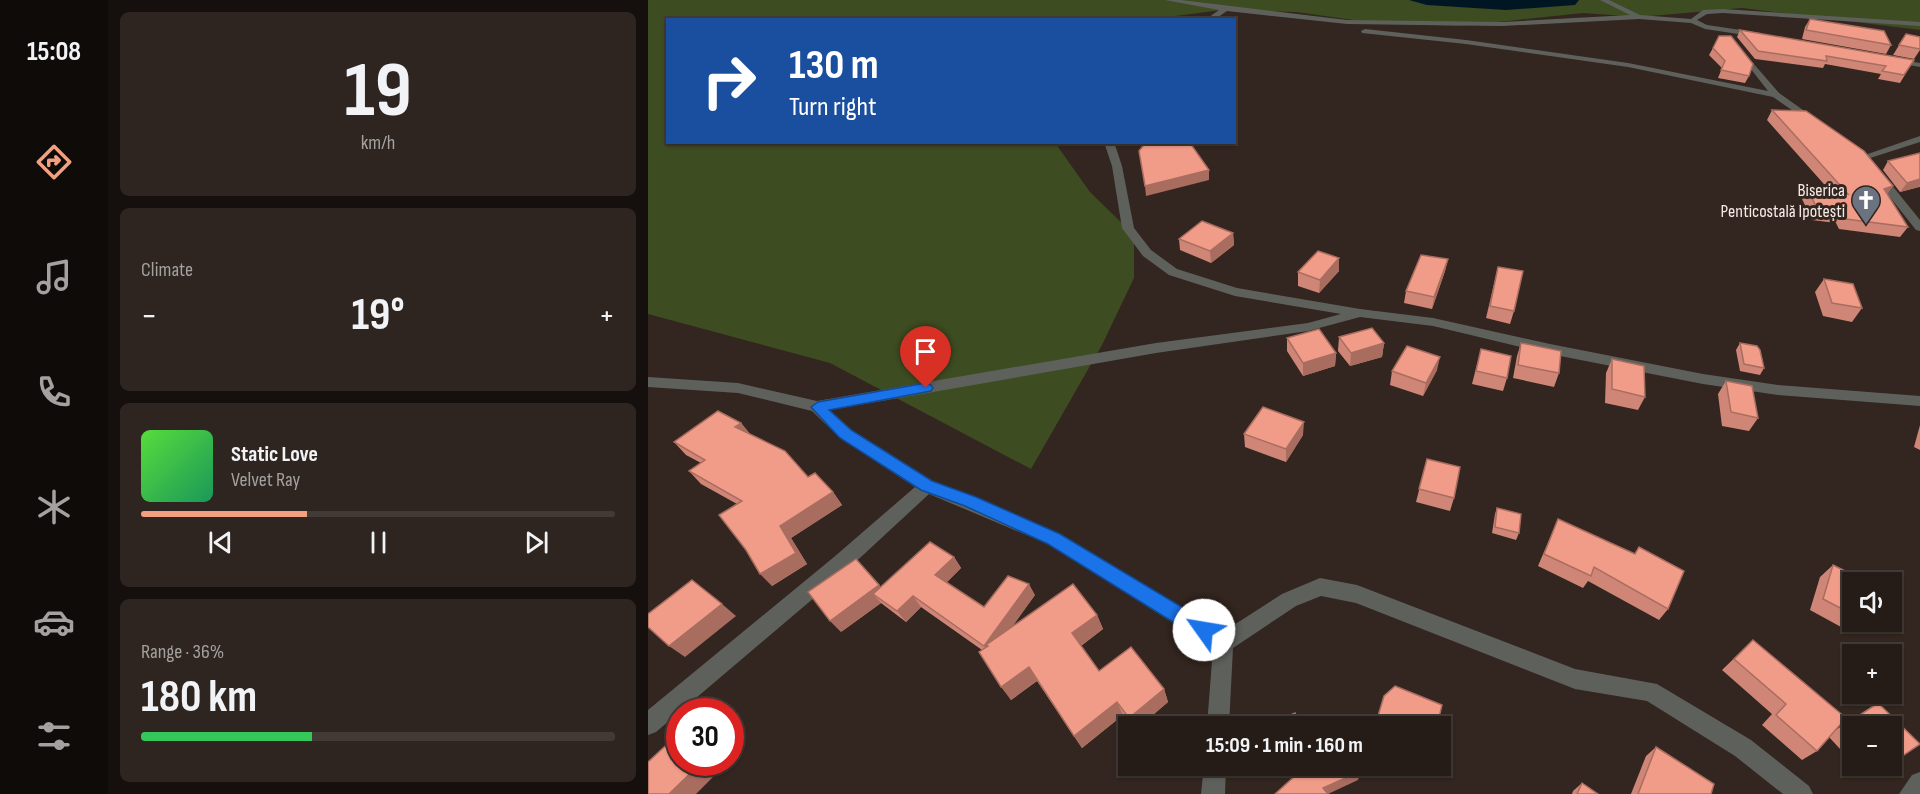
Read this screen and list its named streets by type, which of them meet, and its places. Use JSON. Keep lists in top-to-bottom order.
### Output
{
  "places": {
    "church": ["Biserica Penticostală Ipotești"]
  },
  "page": {
    "tabs": "15:08",
    "tile": [
      ["19", "km/h"],
      "Climate",
      ["Range · 36%", "180 km"]
    ],
    "turn": ["130 m", "Turn right"],
    "heat": ["−", "19°", "+"],
    "song": ["Static Love", "Velvet Ray"],
    "map_buttons": ["+", "−"],
    "limit": "30",
    "trip": "15:09 · 1 min · 160 m"
  }
}
